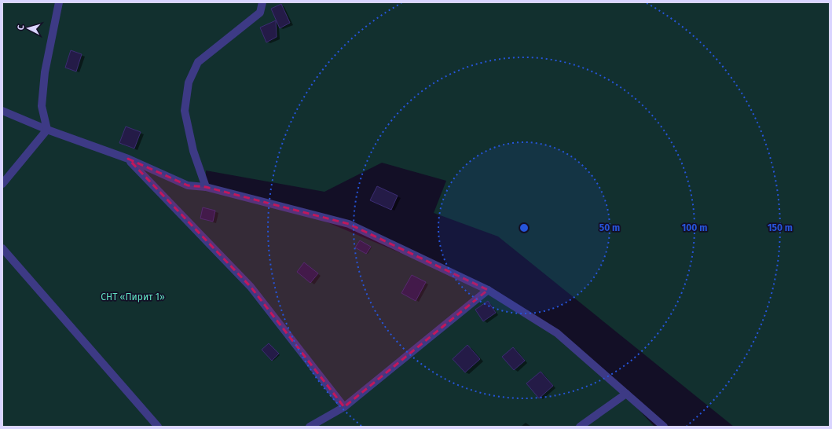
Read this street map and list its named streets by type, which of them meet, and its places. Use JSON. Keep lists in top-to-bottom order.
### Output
{
  "parks": ["СНТ «Пирит 1»"],
  "north": "left",
  "rings": ["50 m", "100 m", "150 m"]
}
